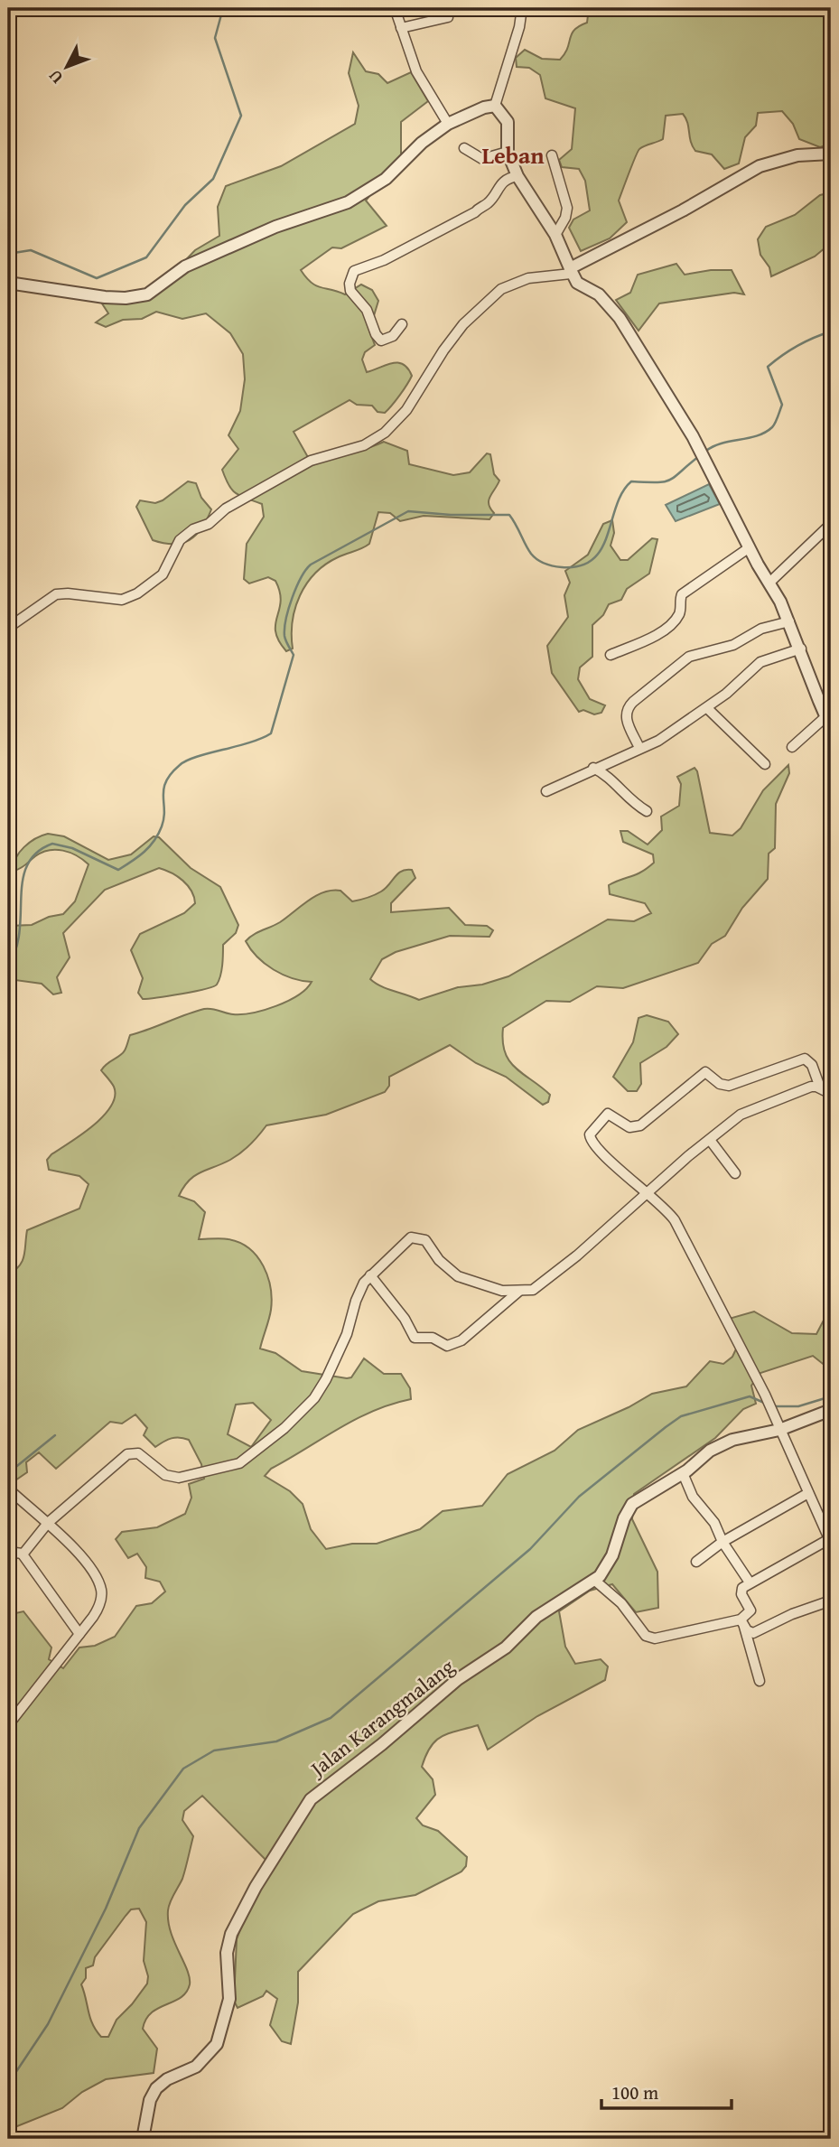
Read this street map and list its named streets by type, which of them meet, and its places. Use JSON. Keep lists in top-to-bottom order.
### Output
{
  "streets": {
    "street": ["Jalan Karangmalang"]
  },
  "districts": ["Leban"],
  "scale_bar": "100 m",
  "north": "bottom left"
}
